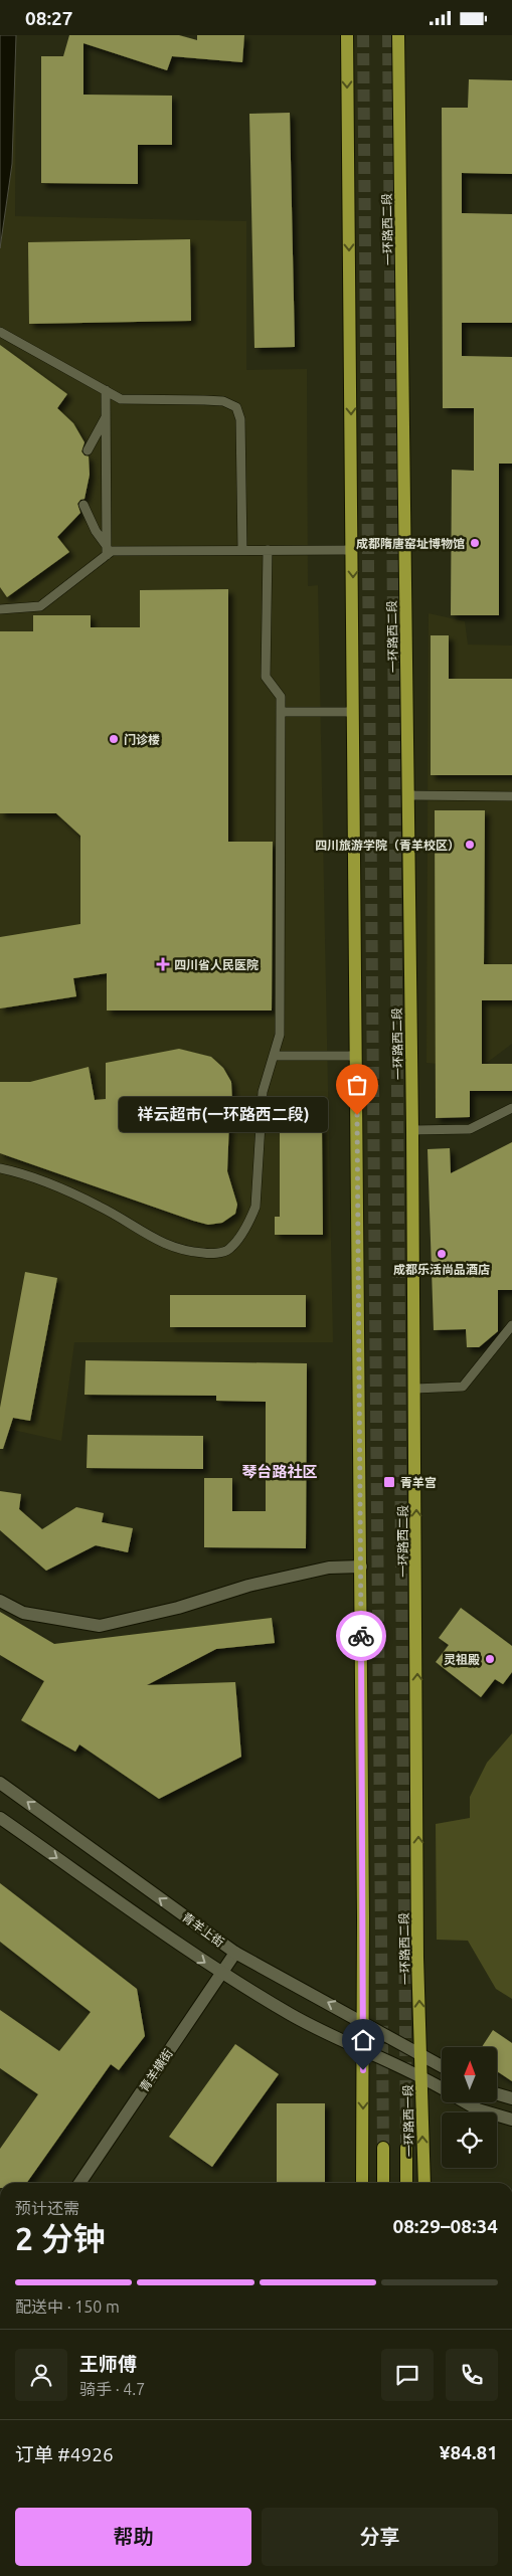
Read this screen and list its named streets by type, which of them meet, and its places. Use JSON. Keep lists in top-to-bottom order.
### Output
{
  "streets": {
    "main road": [
      "一环路西二段",
      "青羊上街",
      "青羊横街",
      "一环路西一段"
    ]
  },
  "crossings": [
    ["一环路西二段", "青羊上街"],
    ["一环路西二段", "一环路西一段"],
    ["青羊上街", "青羊横街"],
    ["青羊上街", "一环路西一段"]
  ],
  "districts": ["琴台路社区"],
  "places": {
    "other": [
      "成都隋唐窑址博物馆",
      "门诊楼",
      "四川旅游学院（青羊校区）",
      "祥云超市(一环路西二段)",
      "成都乐活尚品酒店",
      "灵祖殿"
    ],
    "health": ["四川省人民医院"],
    "transit": ["青羊宫"]
  },
  "north": "top",
  "page": {
    "status": "08:27",
    "bubble": "祥云超市(一环路西二段)",
    "heading": ["2 分钟", "预计还需", "08:29–08:34"],
    "panel": [
      "王师傅",
      "骑手 · 4.7",
      "订单 #4926",
      "¥84.81"
    ],
    "bar": "配送中 · 150 m",
    "buttons": ["帮助", "分享"]
  }
}
